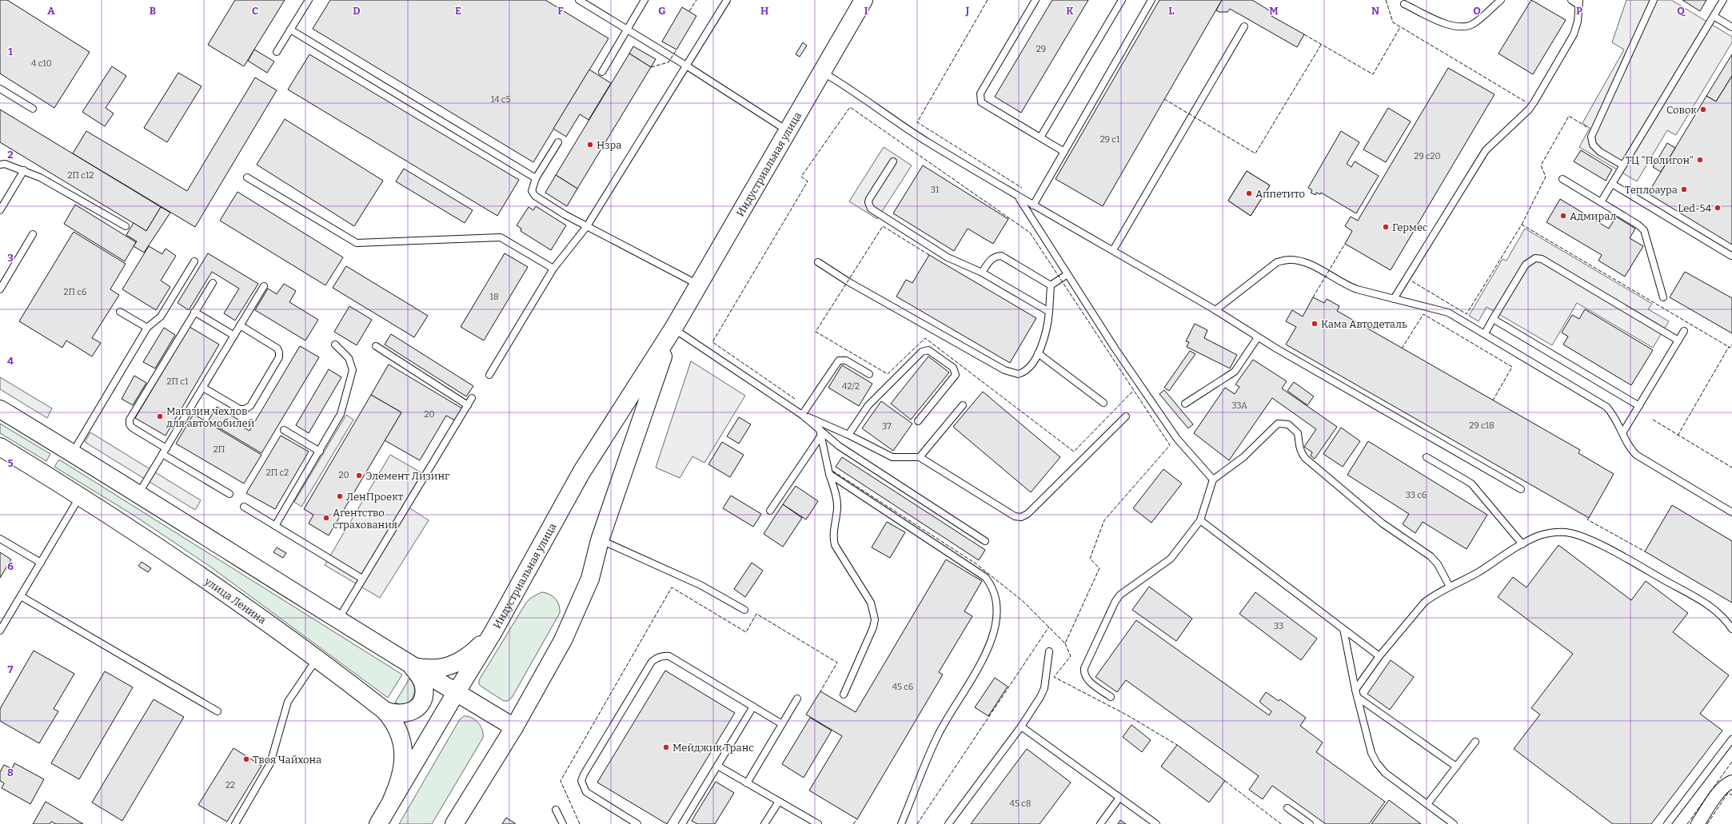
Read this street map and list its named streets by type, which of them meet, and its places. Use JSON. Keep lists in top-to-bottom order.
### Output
{
  "streets": {
    "main road": ["Индустриальная улица", "улица Ленина"]
  },
  "crossings": [
    ["Индустриальная улица", "улица Ленина"]
  ],
  "places": [
    "Совок",
    "Нзра",
    "ТЦ \"Полигон\"",
    "Теплоаура",
    "Аппетито",
    "Led-54",
    "Адмирал",
    "Гермес",
    "Кама Автодеталь",
    "Магазин чехлов для автомобилей",
    "Элемент Лизинг",
    "ЛенПроект",
    "Агентство страхования",
    "Мейджик Транс",
    "Твоя Чайхона"
  ],
  "house_numbers": [
    "29",
    "4 с10",
    "14 с5",
    "29 с1",
    "29 с20",
    "2П с12",
    "31",
    "2П с6",
    "18",
    "2П с1",
    "42/2",
    "33А",
    "20",
    "29 с18",
    "37",
    "2П",
    "2П с2",
    "20",
    "33 с6",
    "33",
    "45 с6",
    "22",
    "45 с8"
  ],
  "grid": {
    "columns": [
      "A",
      "B",
      "C",
      "D",
      "E",
      "F",
      "G",
      "H",
      "I",
      "J",
      "K",
      "L",
      "M",
      "N",
      "O",
      "P",
      "Q"
    ],
    "rows": [
      "1",
      "2",
      "3",
      "4",
      "5",
      "6",
      "7",
      "8"
    ]
  }
}
